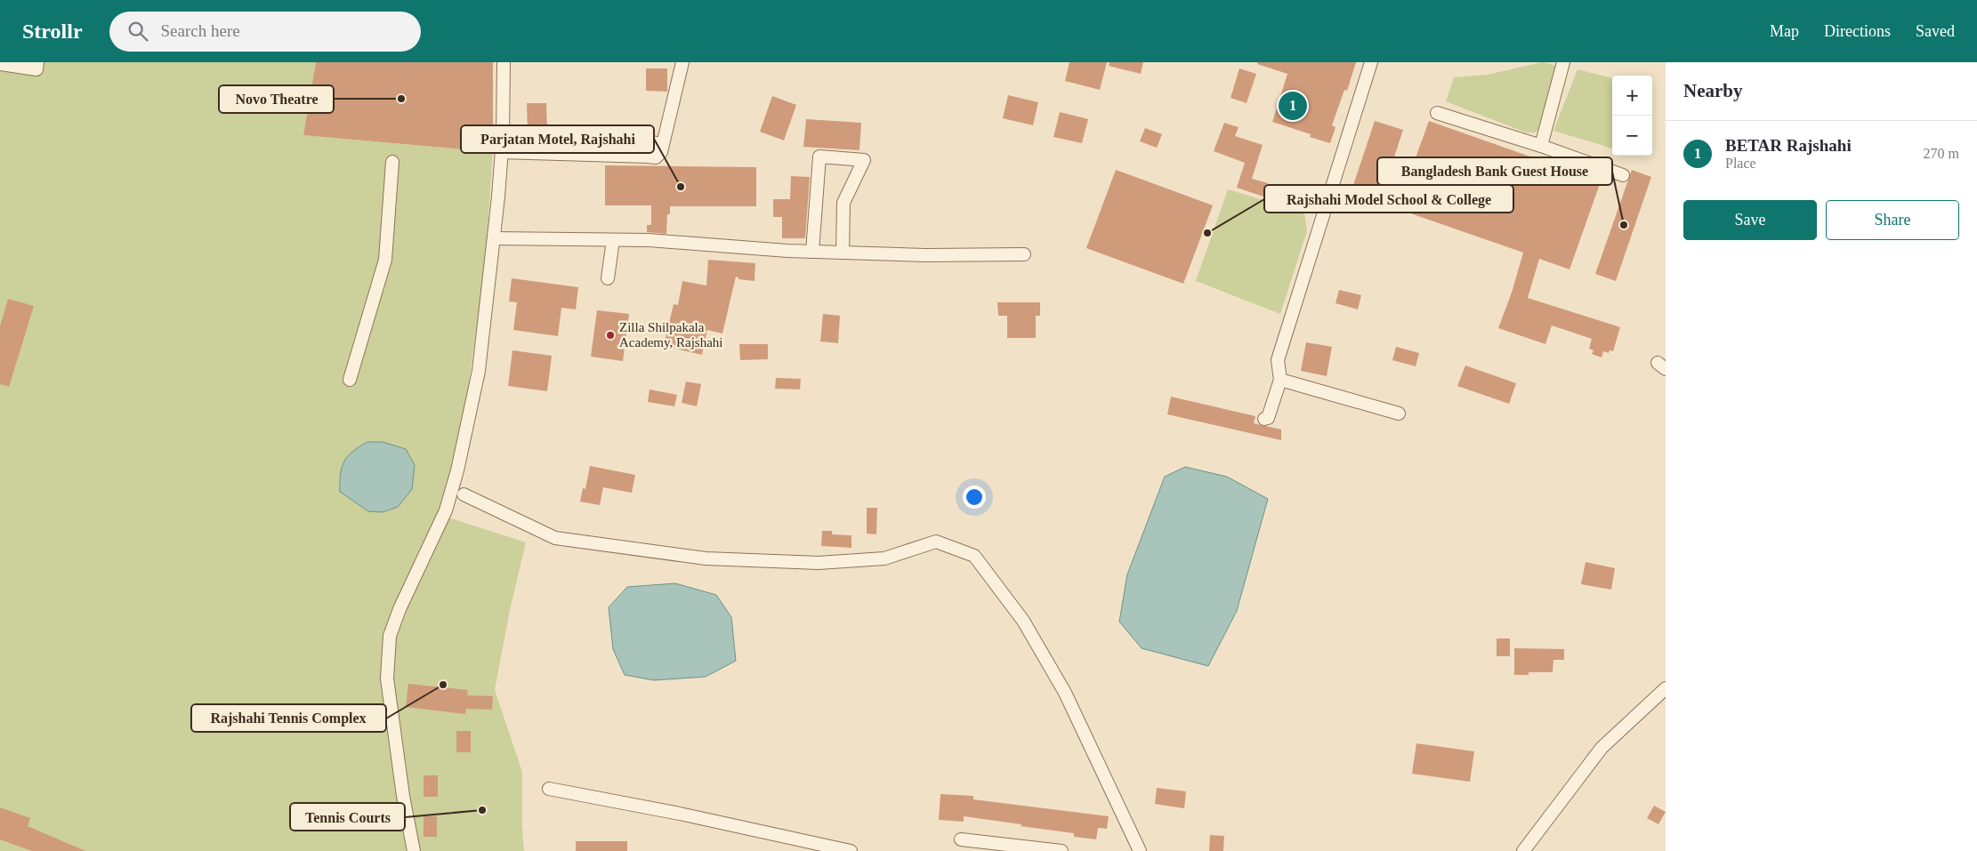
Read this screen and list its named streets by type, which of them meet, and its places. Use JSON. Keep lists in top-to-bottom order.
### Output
{
  "places": [
    "Novo Theatre",
    "Parjatan Motel, Rajshahi",
    "Bangladesh Bank Guest House",
    "Rajshahi Model School & College",
    "Zilla Shilpakala Academy, Rajshahi",
    "Rajshahi Tennis Complex",
    "Tennis Courts"
  ],
  "page": {
    "header": "Strollr",
    "search": "Search here",
    "nav": ["Map", "Directions", "Saved"],
    "heading": "Nearby",
    "map_buttons": ["+", "−"],
    "pins": "1",
    "list": [
      {
        "mark": "1",
        "name": "BETAR Rajshahi",
        "note": "Place",
        "value": "270 m"
      }
    ],
    "buttons": ["Save", "Share"]
  }
}
